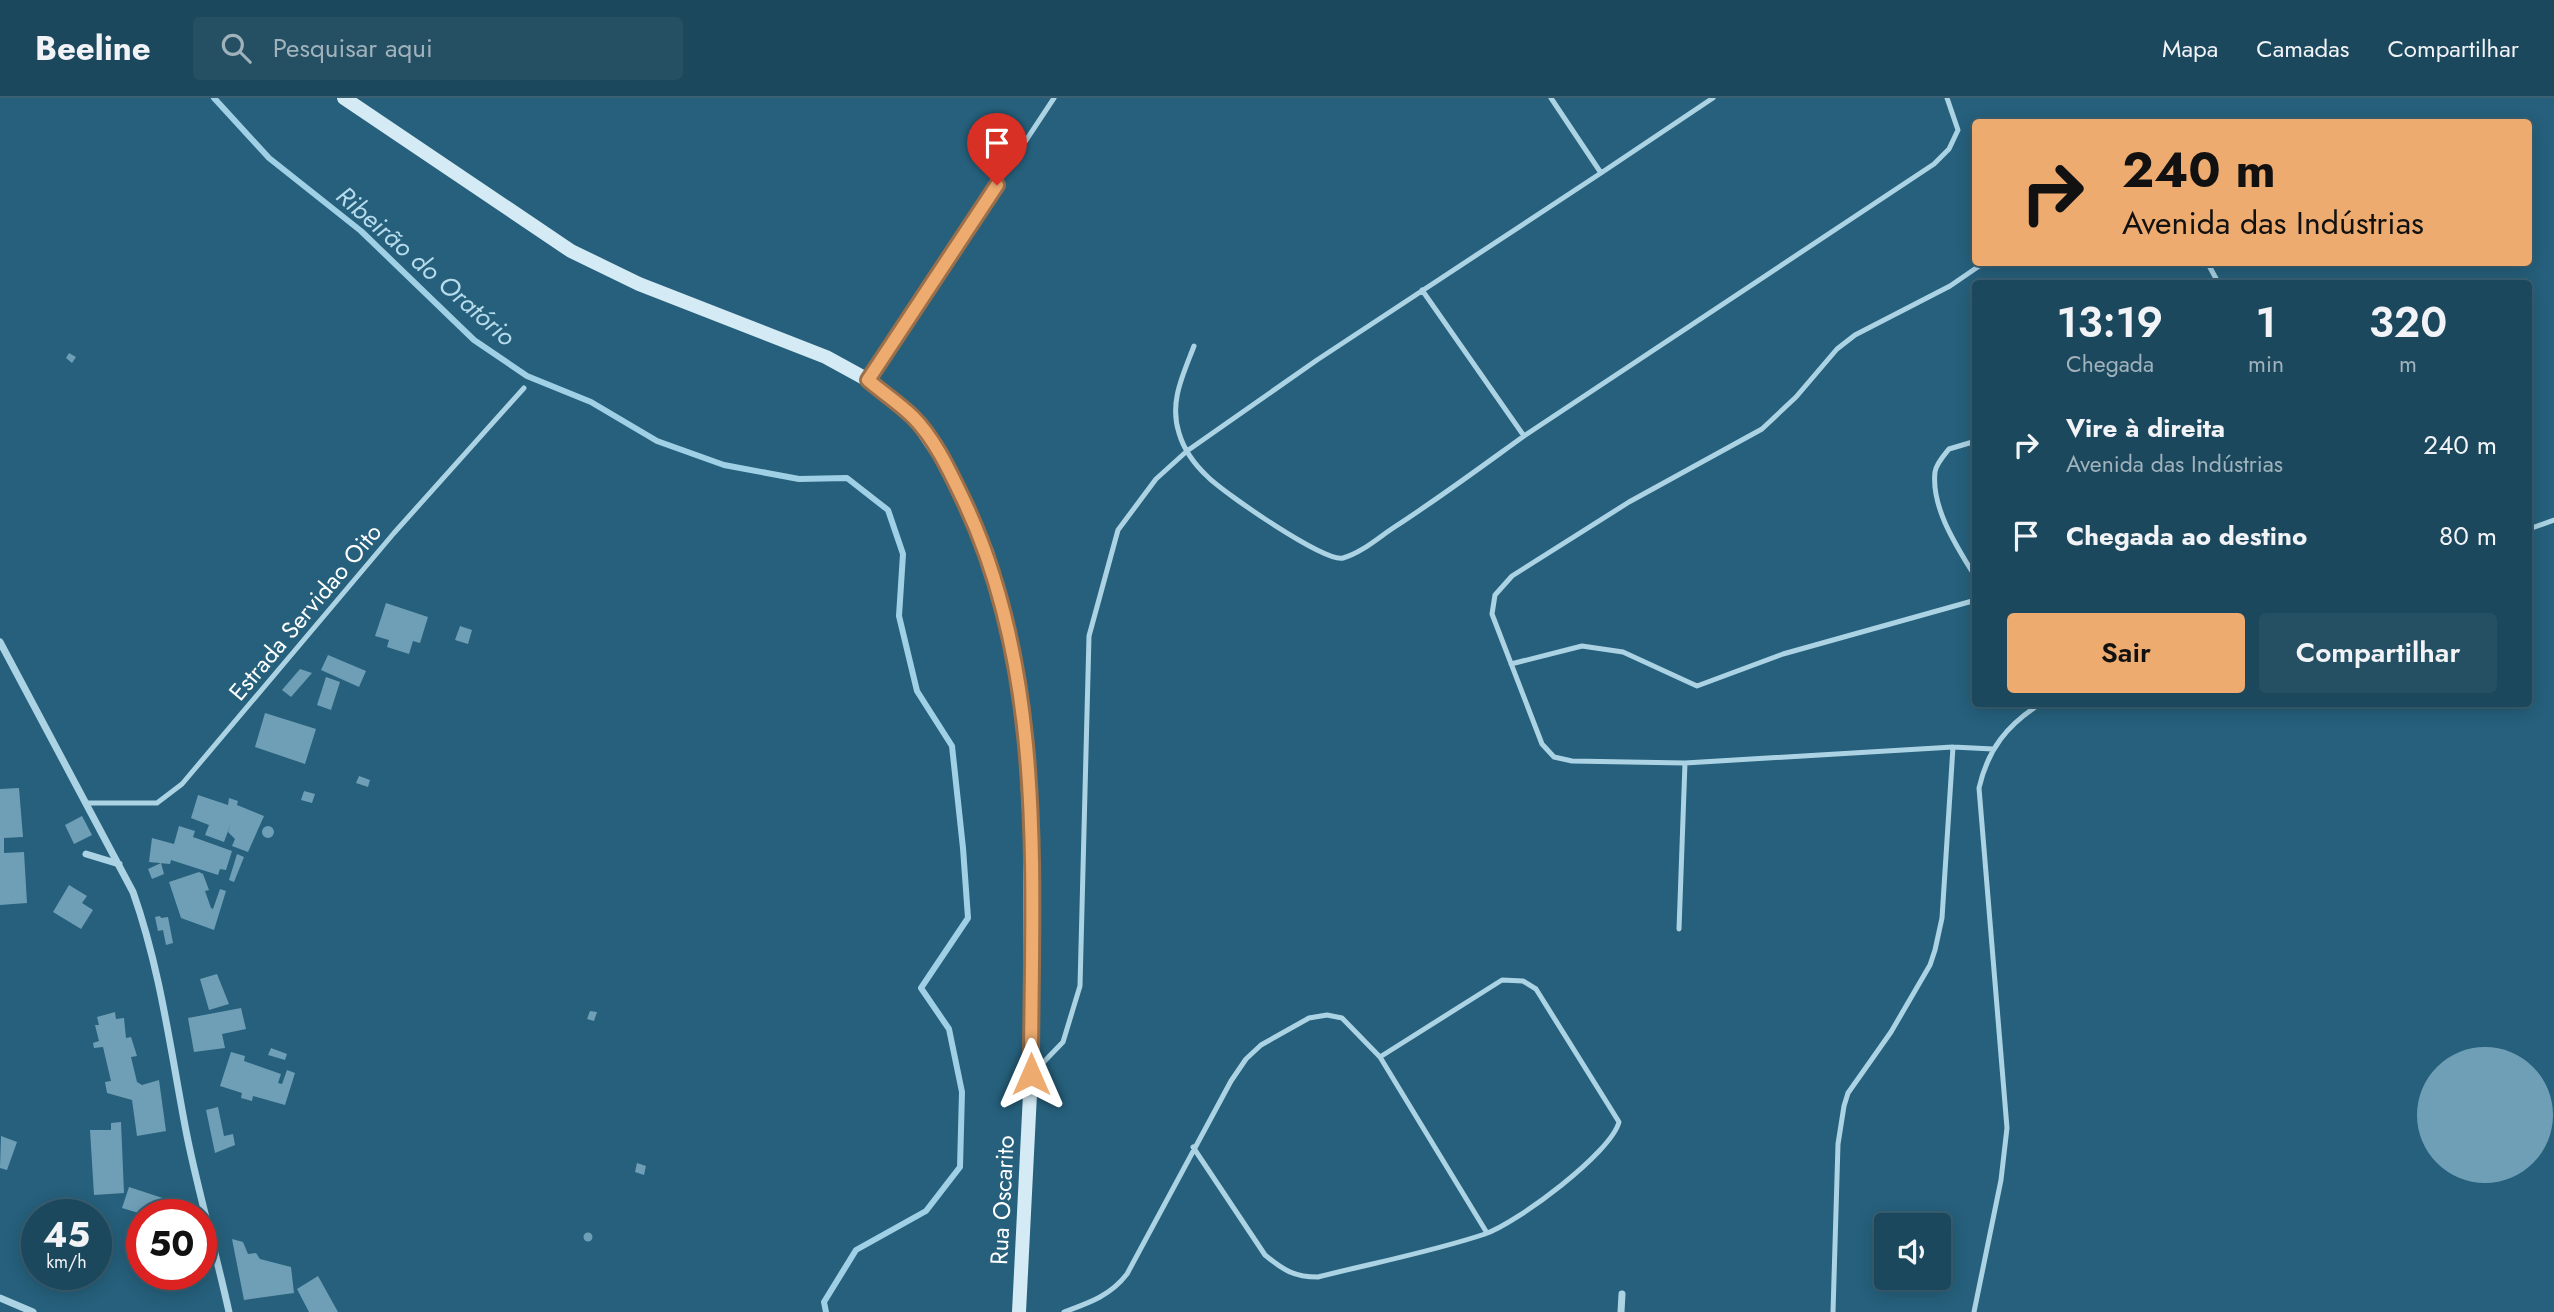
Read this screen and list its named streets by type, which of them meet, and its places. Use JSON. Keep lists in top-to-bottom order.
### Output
{
  "streets": {
    "main road": ["Rua Oscarito"],
    "lane": ["Estrada Servidao Oito"]
  },
  "water": ["Ribeirão do Oratório"],
  "page": {
    "header": "Beeline",
    "search": "Pesquisar aqui",
    "nav": ["Mapa", "Camadas", "Compartilhar"],
    "turn": ["240 m", "Avenida das Indústrias"],
    "eta": [
      "13:19",
      "Chegada",
      "1",
      "min",
      "320",
      "m"
    ],
    "list": [
      {
        "name": "Vire à direita",
        "note": "Avenida das Indústrias",
        "value": "240 m"
      },
      {
        "name": "Chegada ao destino",
        "value": "80 m"
      }
    ],
    "buttons": ["Sair", "Compartilhar"],
    "speed": "45 km/h",
    "limit": "50"
  }
}
